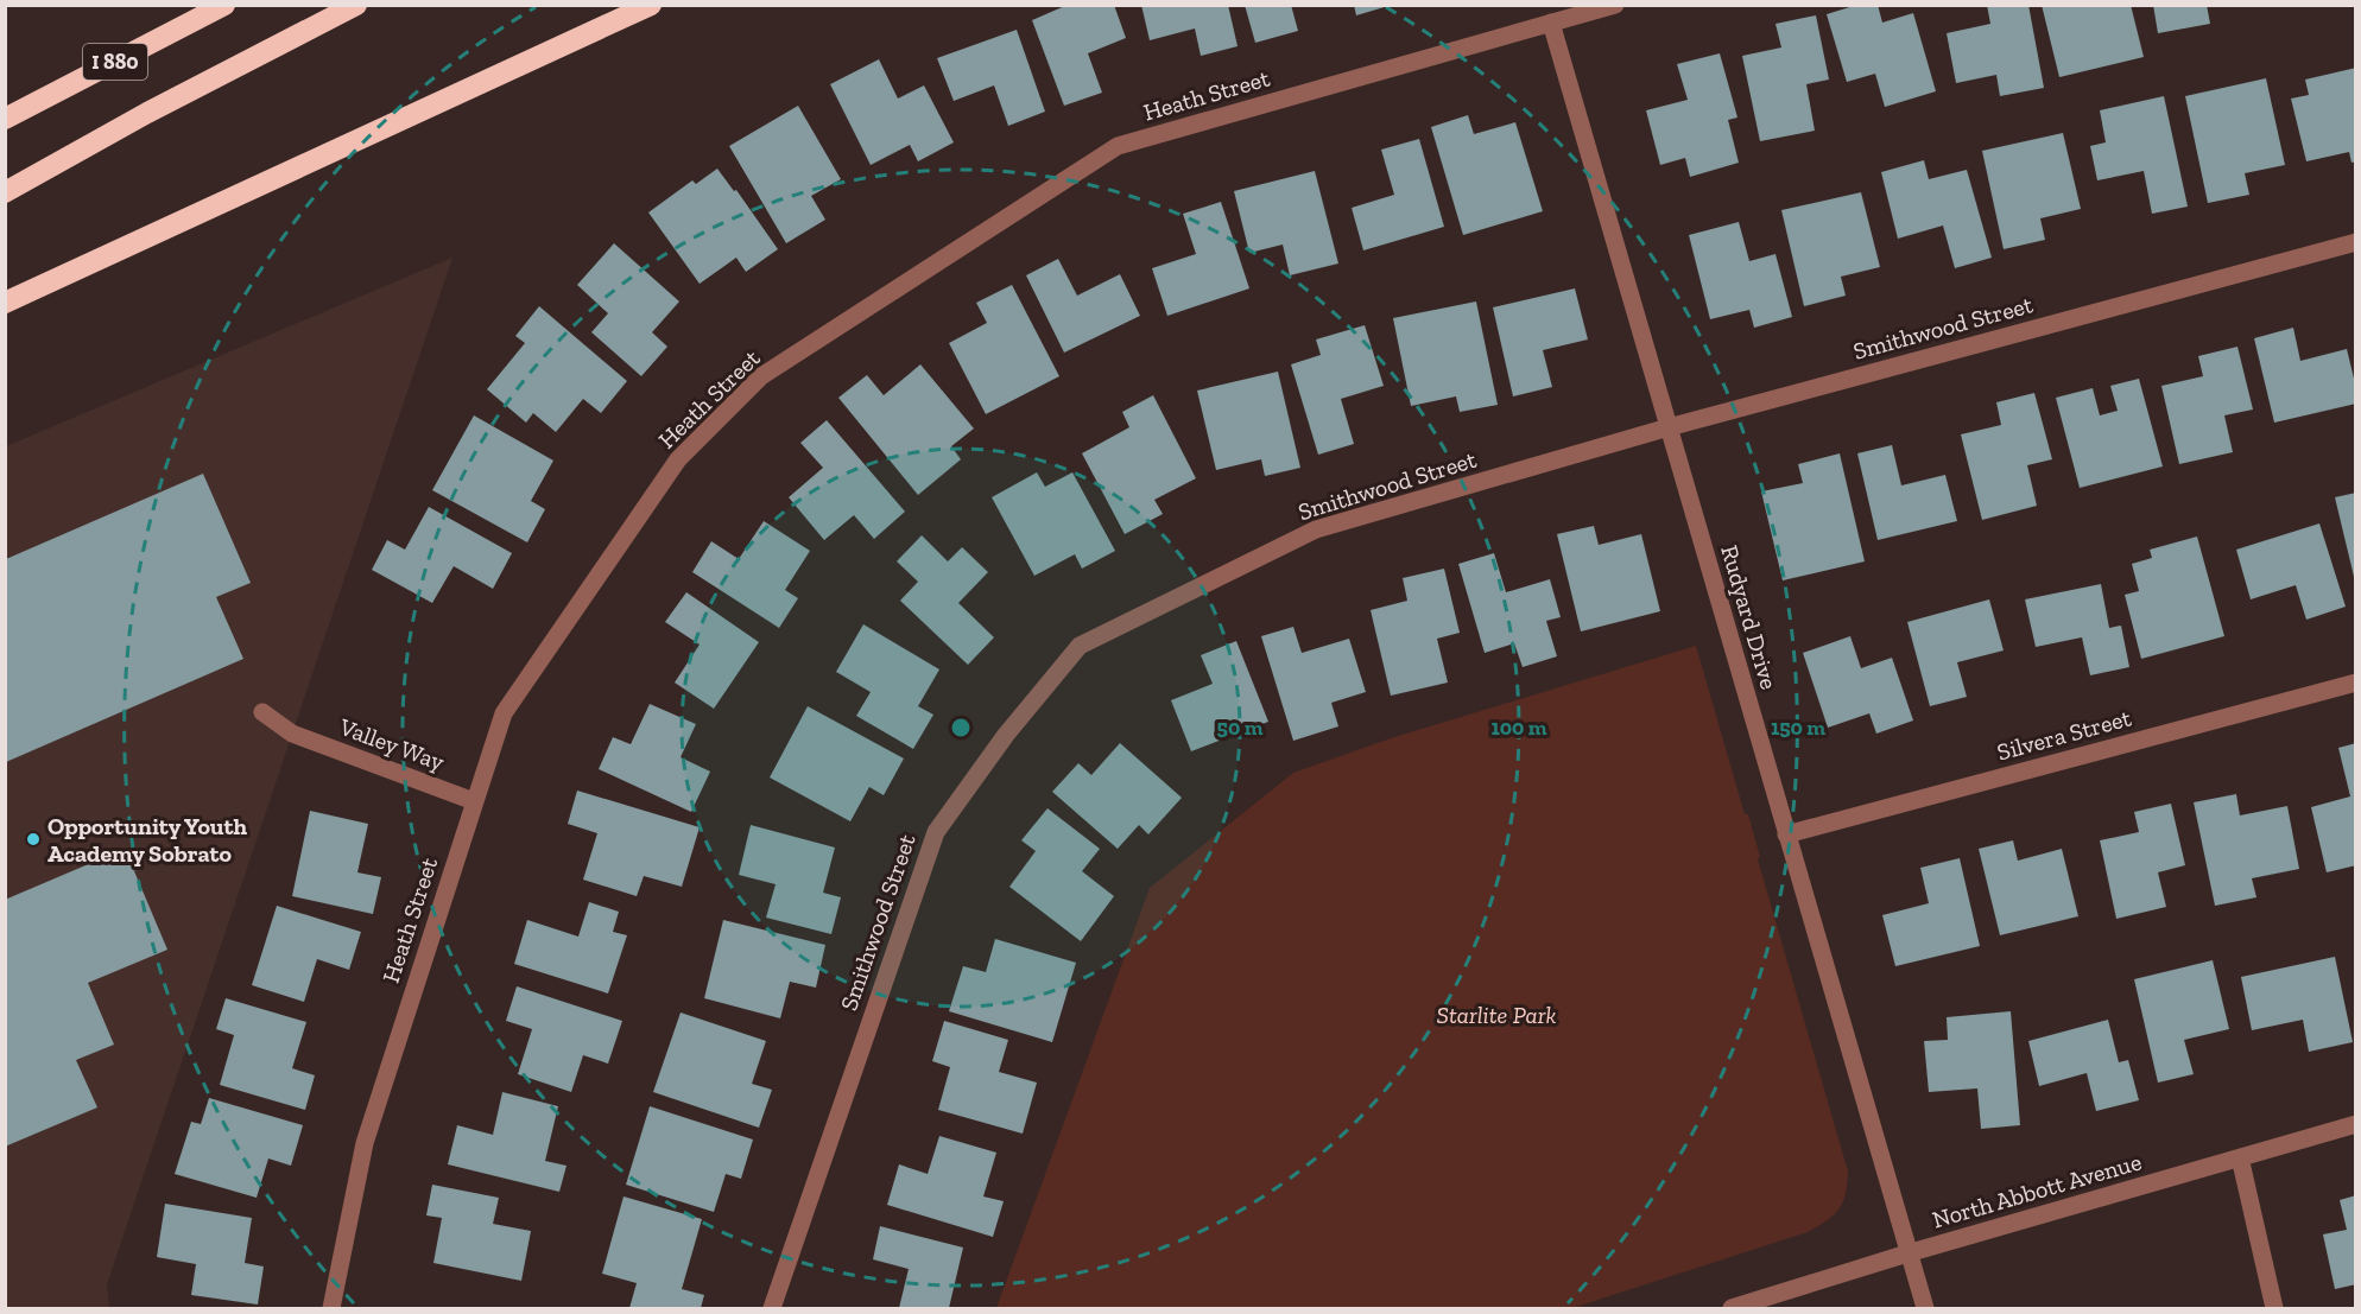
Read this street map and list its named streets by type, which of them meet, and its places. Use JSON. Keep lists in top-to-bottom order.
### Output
{
  "streets": {
    "highway": ["I 880"],
    "street": [
      "Heath Street",
      "Smithwood Street",
      "Rudyard Drive",
      "Silvera Street",
      "Valley Way",
      "North Abbott Avenue"
    ]
  },
  "crossings": [
    ["Heath Street", "Rudyard Drive"],
    ["Heath Street", "Valley Way"],
    ["Smithwood Street", "Rudyard Drive"],
    ["Rudyard Drive", "Silvera Street"],
    ["Rudyard Drive", "North Abbott Avenue"]
  ],
  "parks": ["Starlite Park"],
  "places": ["Opportunity Youth Academy Sobrato"],
  "rings": ["50 m", "100 m", "150 m"]
}
